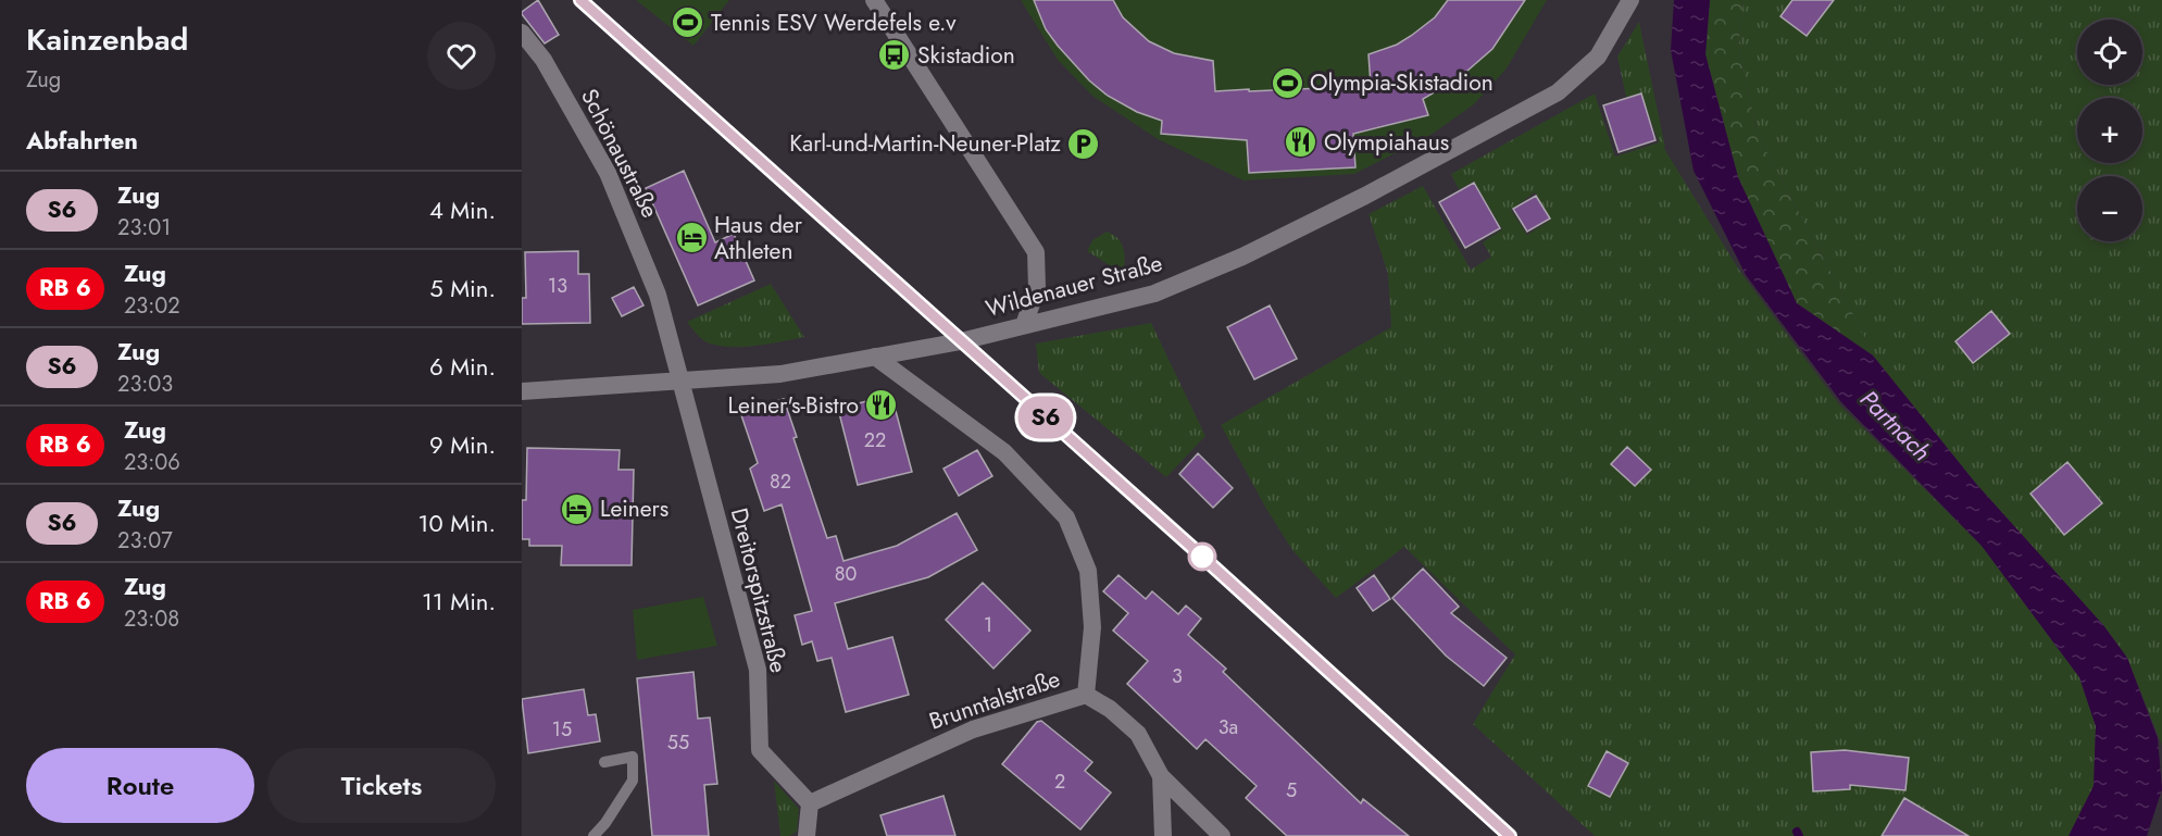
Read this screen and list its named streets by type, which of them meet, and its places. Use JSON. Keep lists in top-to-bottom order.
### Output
{
  "streets": {
    "street": [
      "Schönaustraße",
      "Wildenauer Straße",
      "Dreitorspitzstraße",
      "Brunntalstraße"
    ]
  },
  "crossings": [
    ["Schönaustraße", "Wildenauer Straße"],
    ["Schönaustraße", "Dreitorspitzstraße"],
    ["Wildenauer Straße", "Dreitorspitzstraße"],
    ["Dreitorspitzstraße", "Brunntalstraße"]
  ],
  "water": ["Partnach"],
  "places": {
    "sports": ["Tennis ESV Werdefels e.v", "Olympia-Skistadion"],
    "bus stop": ["Skistadion"],
    "restaurant": ["Olympiahaus", "Leiner's-Bistro"],
    "parking": ["Karl-und-Martin-Neuner-Platz"],
    "hotel": ["Haus der Athleten", "Leiners"]
  },
  "house_numbers": [
    "13",
    "22",
    "82",
    "80",
    "1",
    "3",
    "3a",
    "15",
    "55",
    "2",
    "5"
  ],
  "page": {
    "heading": [
      ["Kainzenbad", "Zug"],
      "Abfahrten"
    ],
    "on_map": "S6",
    "map_buttons": ["+", "−"],
    "list": [
      {
        "mark": "S6",
        "name": "Zug",
        "note": "23:01",
        "value": "4 Min."
      },
      {
        "mark": "RB 6",
        "name": "Zug",
        "note": "23:02",
        "value": "5 Min."
      },
      {
        "mark": "S6",
        "name": "Zug",
        "note": "23:03",
        "value": "6 Min."
      },
      {
        "mark": "RB 6",
        "name": "Zug",
        "note": "23:06",
        "value": "9 Min."
      },
      {
        "mark": "S6",
        "name": "Zug",
        "note": "23:07",
        "value": "10 Min."
      },
      {
        "mark": "RB 6",
        "name": "Zug",
        "note": "23:08",
        "value": "11 Min."
      }
    ],
    "buttons": ["Route", "Tickets"]
  }
}
